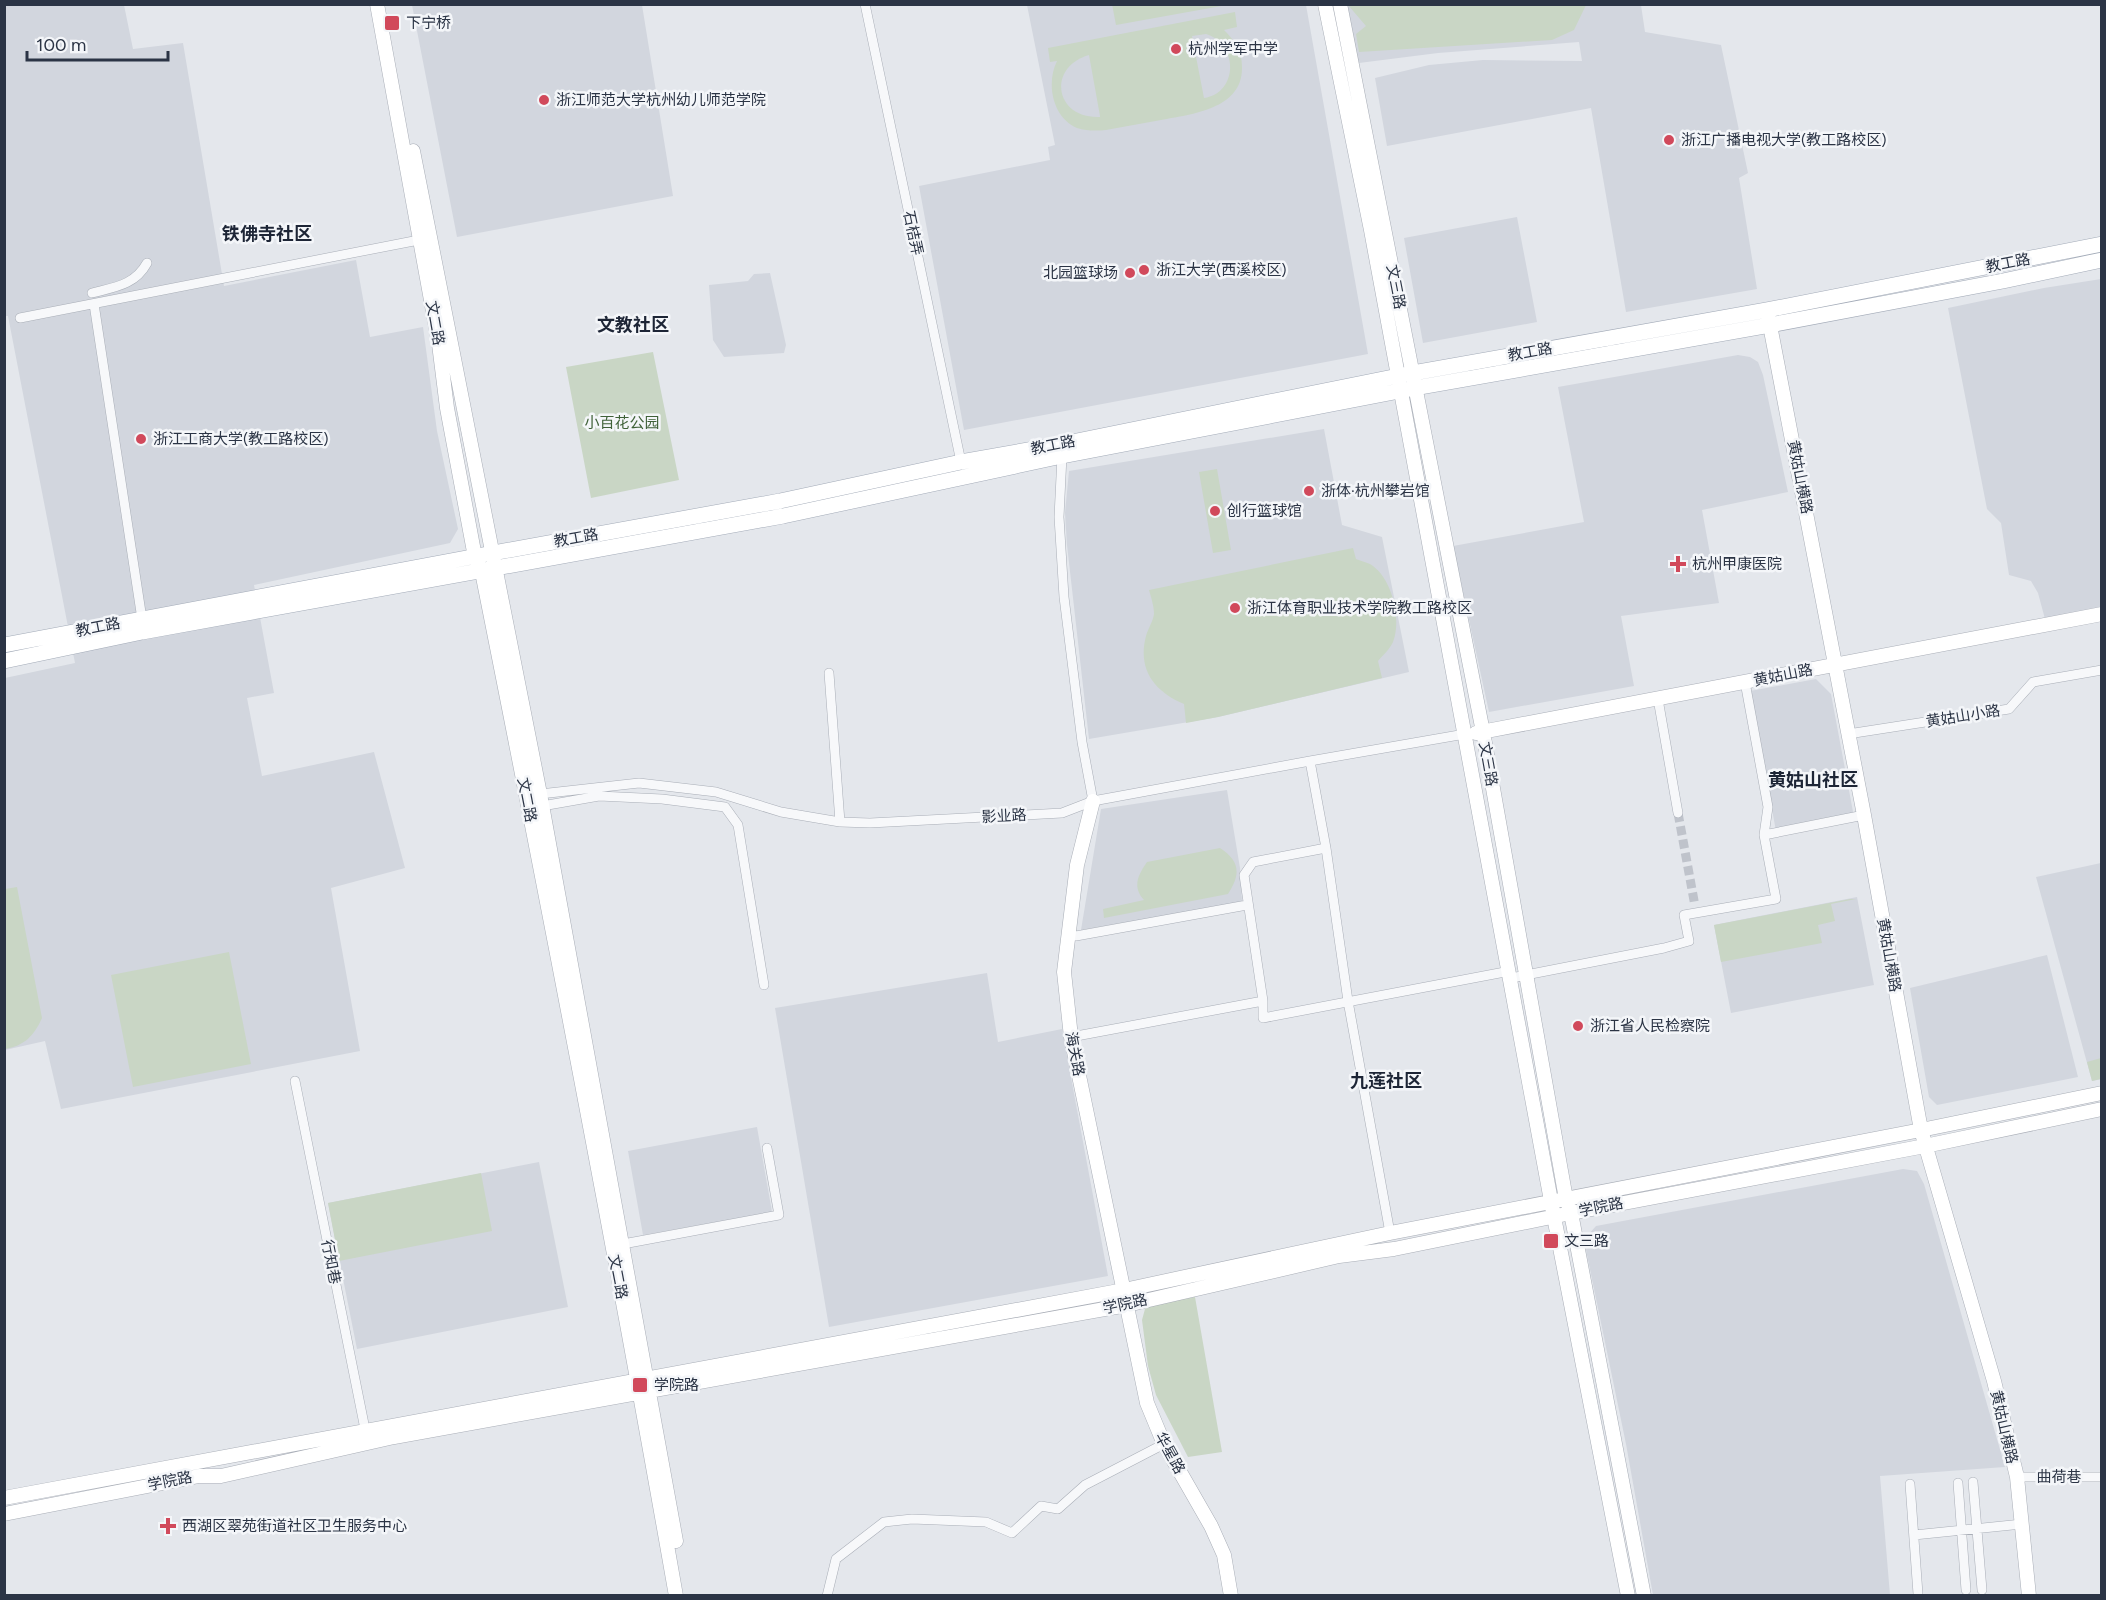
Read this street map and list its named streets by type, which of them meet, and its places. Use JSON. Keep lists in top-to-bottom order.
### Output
{
  "streets": {
    "main road": [
      "教工路",
      "文三路",
      "文二路",
      "黄姑山横路",
      "黄姑山路",
      "海关路",
      "学院路",
      "华星路"
    ],
    "street": [
      "石桔弄",
      "黄姑山小路",
      "影业路",
      "行知巷",
      "曲荷巷"
    ]
  },
  "crossings": [
    ["石桔弄", "教工路"],
    ["教工路", "文三路"],
    ["教工路", "文二路"],
    ["教工路", "黄姑山横路"],
    ["文三路", "黄姑山路"],
    ["文三路", "影业路"],
    ["文三路", "学院路"],
    ["文二路", "影业路"],
    ["文二路", "学院路"],
    ["黄姑山横路", "黄姑山路"],
    ["黄姑山横路", "黄姑山小路"],
    ["黄姑山横路", "学院路"],
    ["黄姑山横路", "曲荷巷"],
    ["黄姑山路", "影业路"],
    ["影业路", "海关路"],
    ["海关路", "学院路"],
    ["海关路", "华星路"],
    ["学院路", "行知巷"],
    ["学院路", "华星路"]
  ],
  "districts": [
    "铁佛寺社区",
    "文教社区",
    "黄姑山社区",
    "九莲社区"
  ],
  "parks": ["小百花公园"],
  "places": {
    "transit": ["下宁桥", "文三路", "学院路"],
    "other": [
      "杭州学军中学",
      "浙江师范大学杭州幼儿师范学院",
      "浙江广播电视大学(教工路校区)",
      "浙江大学(西溪校区)",
      "北园篮球场",
      "浙江工商大学(教工路校区)",
      "浙体·杭州攀岩馆",
      "创行篮球馆",
      "浙江体育职业技术学院教工路校区",
      "浙江省人民检察院"
    ],
    "health": ["杭州甲康医院", "西湖区翠苑街道社区卫生服务中心"]
  },
  "scale_bar": "100 m"
}
